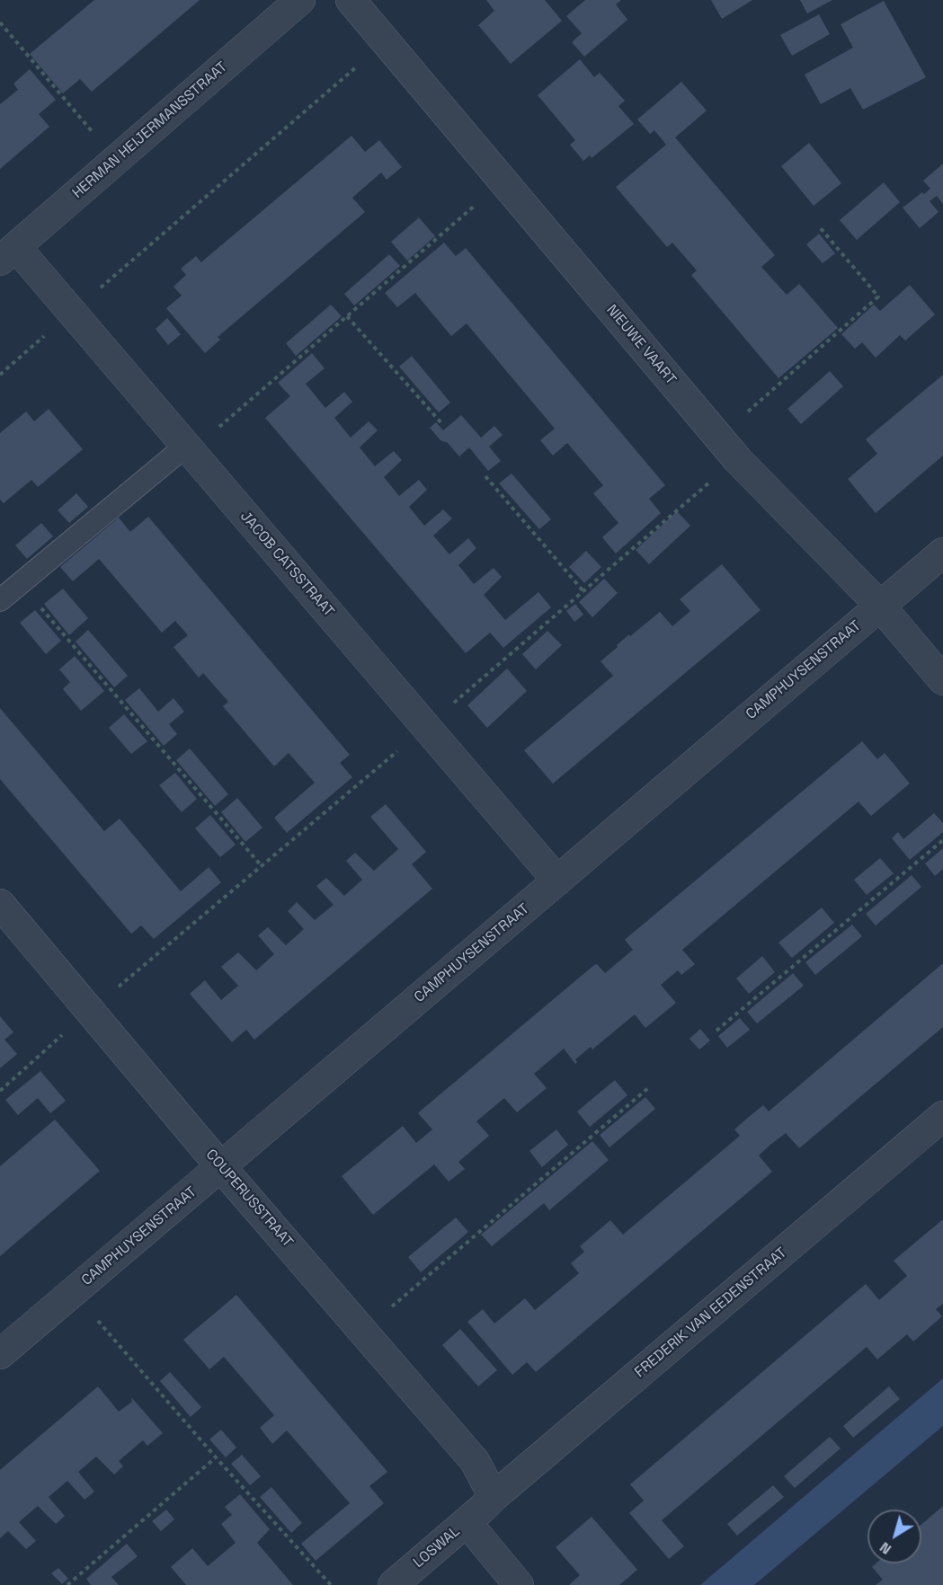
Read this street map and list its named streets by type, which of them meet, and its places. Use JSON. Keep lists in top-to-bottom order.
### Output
{
  "streets": {
    "street": [
      "HERMAN HEIJERMANSSTRAAT",
      "NIEUWE VAART",
      "JACOB CATSSTRAAT",
      "CAMPHUYSENSTRAAT",
      "COUPERUSSTRAAT",
      "FREDERIK VAN EEDENSTRAAT",
      "LOSWAL"
    ]
  },
  "crossings": [
    ["HERMAN HEIJERMANSSTRAAT", "JACOB CATSSTRAAT"],
    ["NIEUWE VAART", "CAMPHUYSENSTRAAT"],
    ["JACOB CATSSTRAAT", "CAMPHUYSENSTRAAT"],
    ["CAMPHUYSENSTRAAT", "COUPERUSSTRAAT"],
    ["COUPERUSSTRAAT", "FREDERIK VAN EEDENSTRAAT"],
    ["COUPERUSSTRAAT", "LOSWAL"],
    ["FREDERIK VAN EEDENSTRAAT", "LOSWAL"]
  ],
  "north": "bottom left"
}
